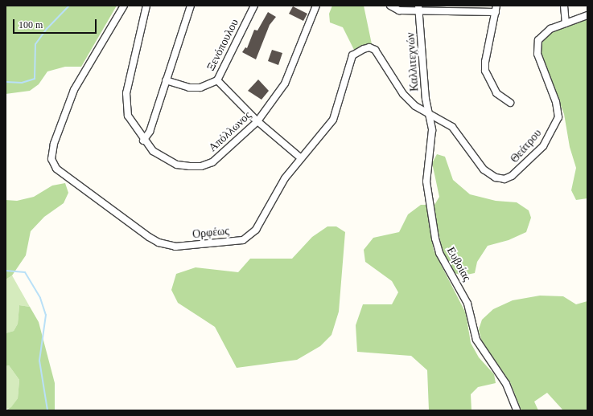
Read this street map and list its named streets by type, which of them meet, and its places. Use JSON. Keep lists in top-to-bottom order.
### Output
{
  "streets": {
    "street": [
      "Ξενόπουλου",
      "Καλλιτεχνών",
      "Απόλλωνος",
      "Θεάτρου",
      "Ορφέως",
      "Ευβοίας"
    ]
  },
  "crossings": [
    ["Καλλιτεχνών", "Θεάτρου"],
    ["Καλλιτεχνών", "Ορφέως"],
    ["Καλλιτεχνών", "Ευβοίας"],
    ["Θεάτρου", "Ορφέως"],
    ["Θεάτρου", "Ευβοίας"],
    ["Ορφέως", "Ευβοίας"]
  ],
  "scale_bar": "100 m"
}
